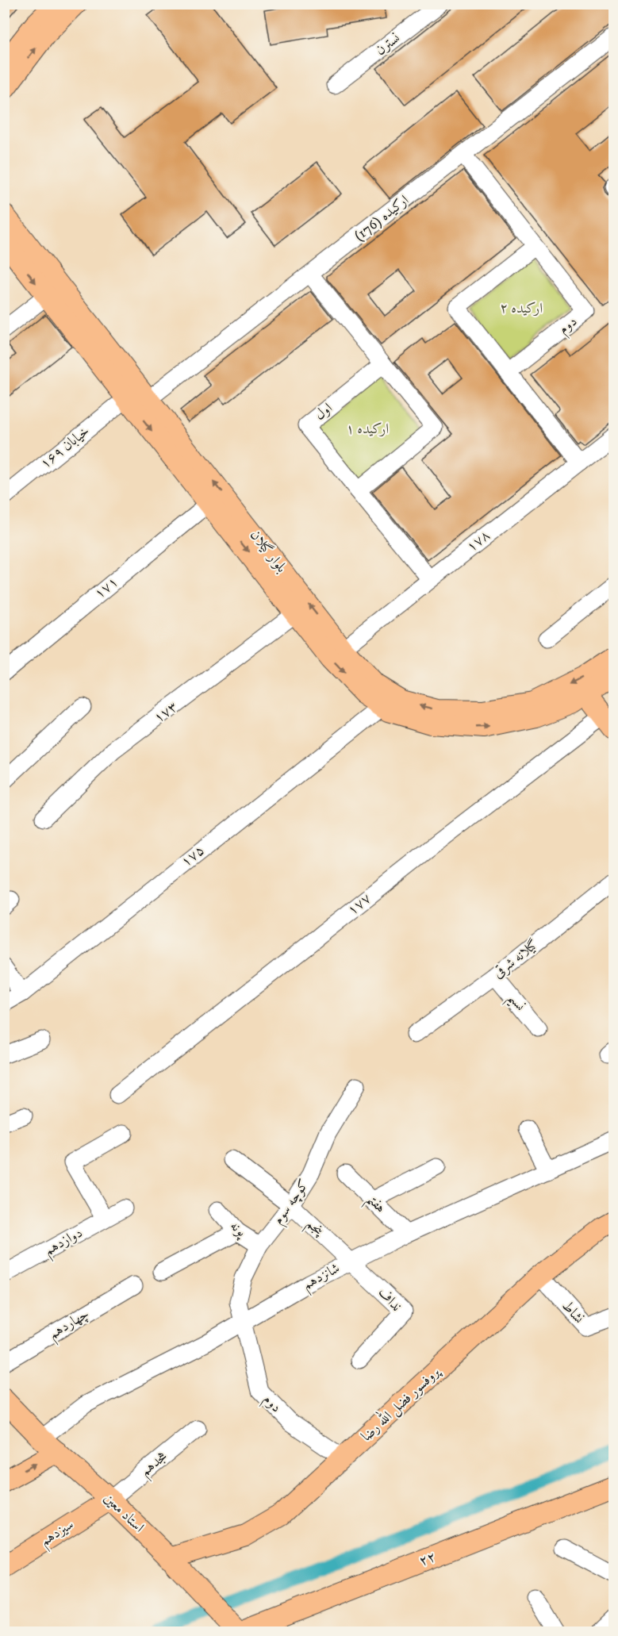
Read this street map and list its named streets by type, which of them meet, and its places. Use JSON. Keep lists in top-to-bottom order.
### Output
{
  "streets": {
    "main road": [
      "بلوار گیلان",
      "پروفسور فضل الله رضا",
      "استاد معین",
      "سیزدهم",
      "۲۲"
    ],
    "street": [
      "نسترن",
      "ارکیده (176)",
      "دوم",
      "اول",
      "خیابان ۱۶۹",
      "۱۷۸",
      "۱۷۱",
      "۱۷۳",
      "۱۷۵",
      "۱۷۷",
      "گیلانه شرقی",
      "نسیم",
      "کوچه سوم",
      "هفتم",
      "پنجم",
      "پونه",
      "دوازدهم",
      "شانزدهم",
      "نداف",
      "نشاط",
      "چهاردهم",
      "هجدهم"
    ]
  },
  "crossings": [
    ["ارکیده (176)", "دوم"],
    ["ارکیده (176)", "بلوار گیلان"],
    ["دوم", "کوچه سوم"],
    ["دوم", "شانزدهم"],
    ["دوم", "پروفسور فضل الله رضا"],
    ["اول", "۱۷۸"],
    ["خیابان ۱۶۹", "بلوار گیلان"],
    ["۱۷۸", "بلوار گیلان"],
    ["بلوار گیلان", "۱۷۱"],
    ["بلوار گیلان", "۱۷۳"],
    ["بلوار گیلان", "۱۷۵"],
    ["گیلانه شرقی", "نسیم"],
    ["کوچه سوم", "پنجم"],
    ["کوچه سوم", "پونه"],
    ["کوچه سوم", "شانزدهم"],
    ["هفتم", "شانزدهم"],
    ["پنجم", "شانزدهم"],
    ["پنجم", "نداف"],
    ["شانزدهم", "نداف"],
    ["شانزدهم", "استاد معین"],
    ["نشاط", "پروفسور فضل الله رضا"],
    ["پروفسور فضل الله رضا", "استاد معین"],
    ["هجدهم", "استاد معین"],
    ["هجدهم", "سیزدهم"],
    ["استاد معین", "سیزدهم"],
    ["استاد معین", "۲۲"]
  ],
  "parks": ["ارکیده ۲", "ارکیده ۱"]
}
